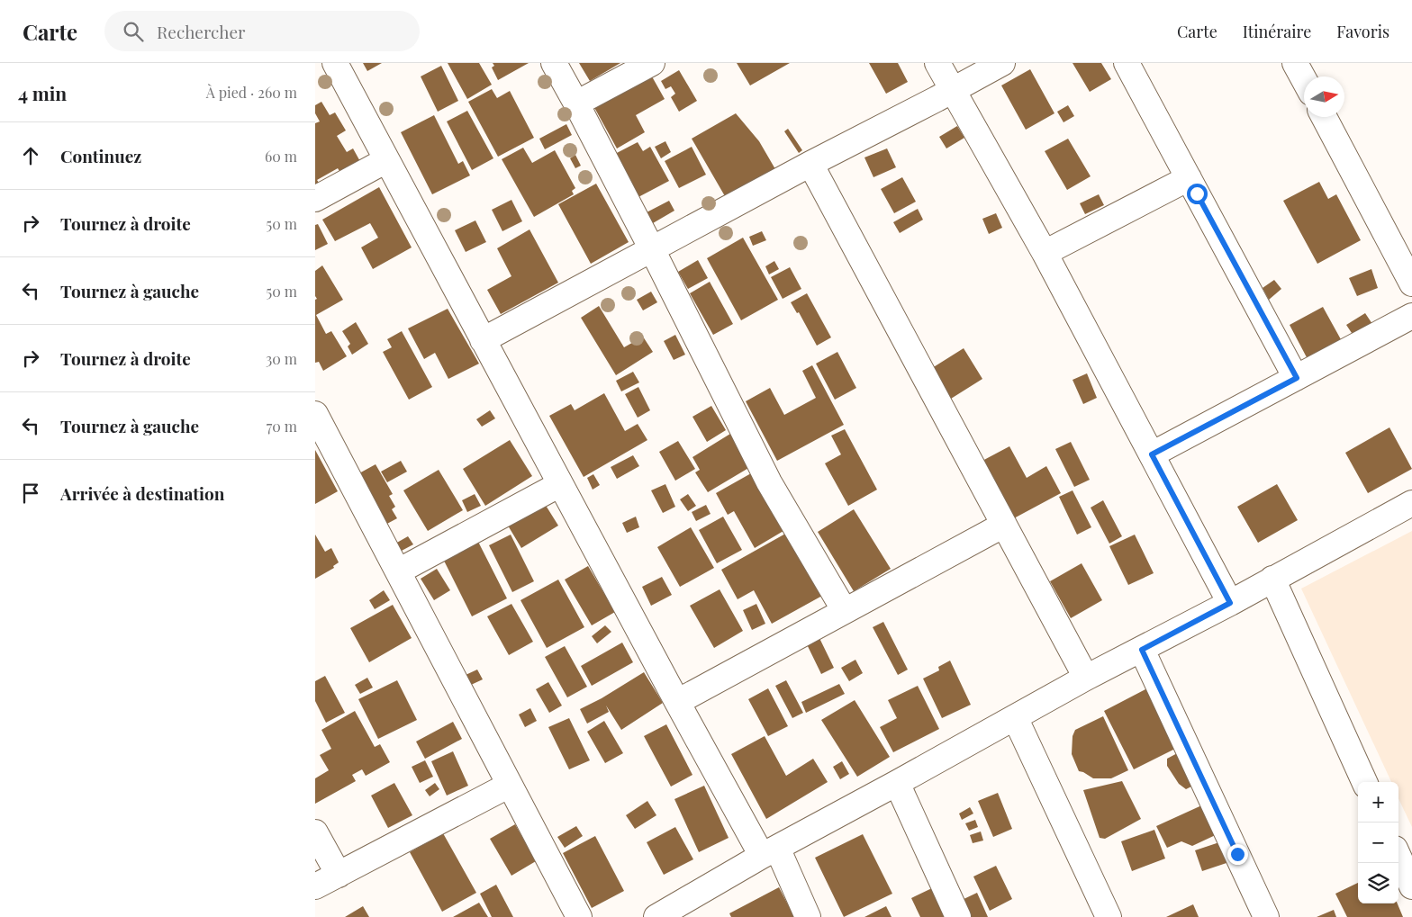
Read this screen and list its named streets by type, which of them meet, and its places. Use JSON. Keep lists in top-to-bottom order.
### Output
{
  "north": "right",
  "page": {
    "header": "Carte",
    "search": "Rechercher",
    "nav": ["Carte", "Itinéraire", "Favoris"],
    "heading": ["4 min", "À pied · 260 m"],
    "list": [
      ["Continuez", "60 m"],
      ["Tournez à droite", "50 m"],
      ["Tournez à gauche", "50 m"],
      ["Tournez à droite", "30 m"],
      ["Tournez à gauche", "70 m"],
      "Arrivée à destination"
    ],
    "map_buttons": ["+", "−"]
  }
}
